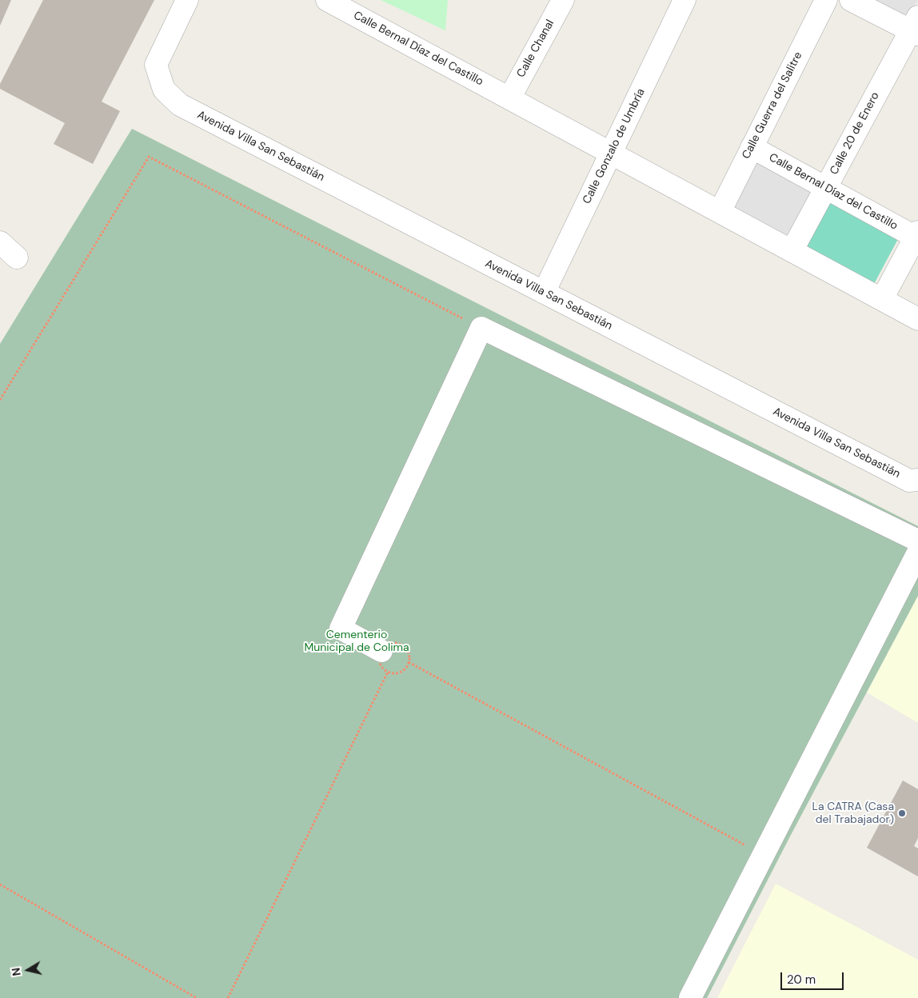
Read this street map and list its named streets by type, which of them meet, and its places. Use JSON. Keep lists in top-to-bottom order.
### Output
{
  "streets": {
    "street": [
      "Calle Bernal Díaz del Castillo",
      "Calle Chanal",
      "Calle Guerra del Salitre",
      "Calle 20 de Enero",
      "Avenida Villa San Sebastián",
      "Calle Gonzalo de Umbría"
    ]
  },
  "crossings": [
    ["Calle Bernal Díaz del Castillo", "Calle Chanal"],
    ["Calle Bernal Díaz del Castillo", "Calle Guerra del Salitre"],
    ["Calle Bernal Díaz del Castillo", "Calle 20 de Enero"],
    ["Calle Bernal Díaz del Castillo", "Calle Gonzalo de Umbría"],
    ["Avenida Villa San Sebastián", "Calle Gonzalo de Umbría"]
  ],
  "parks": ["Cementerio Municipal de Colima"],
  "places": ["La CATRA (Casa del Trabajador)"],
  "scale_bar": "20 m",
  "north": "left"
}
